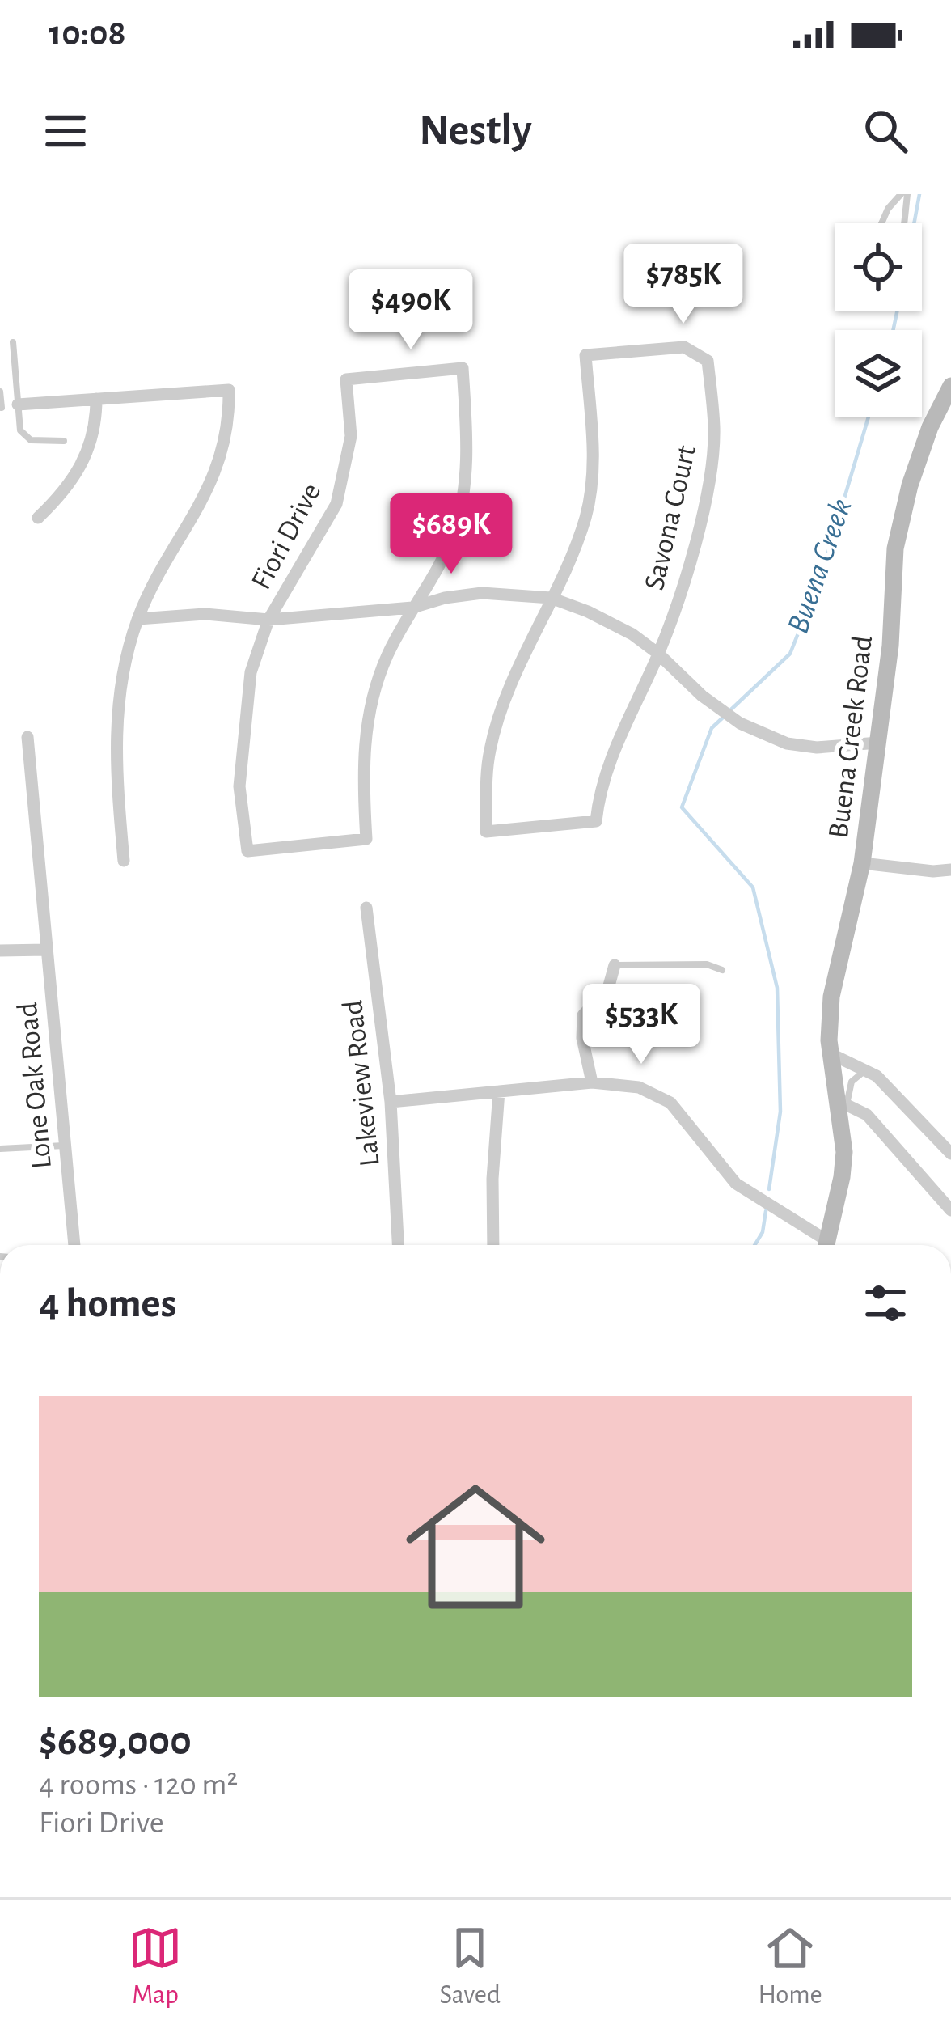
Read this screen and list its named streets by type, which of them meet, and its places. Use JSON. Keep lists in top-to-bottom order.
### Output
{
  "streets": {
    "main road": ["Buena Creek Road"],
    "street": [
      "Savona Court",
      "Fiori Drive",
      "Lakeview Road",
      "Lone Oak Road"
    ]
  },
  "water": ["Buena Creek"],
  "page": {
    "status": "10:08",
    "header": "Nestly",
    "price": [
      "$785K",
      "$490K",
      "$689K",
      "$533K"
    ],
    "heading": "4 homes",
    "list": [
      {
        "name": "$689,000",
        "note": "4 rooms · 120 m² · Fiori Drive"
      }
    ],
    "tabs": ["Map", "Saved", "Home"]
  }
}
